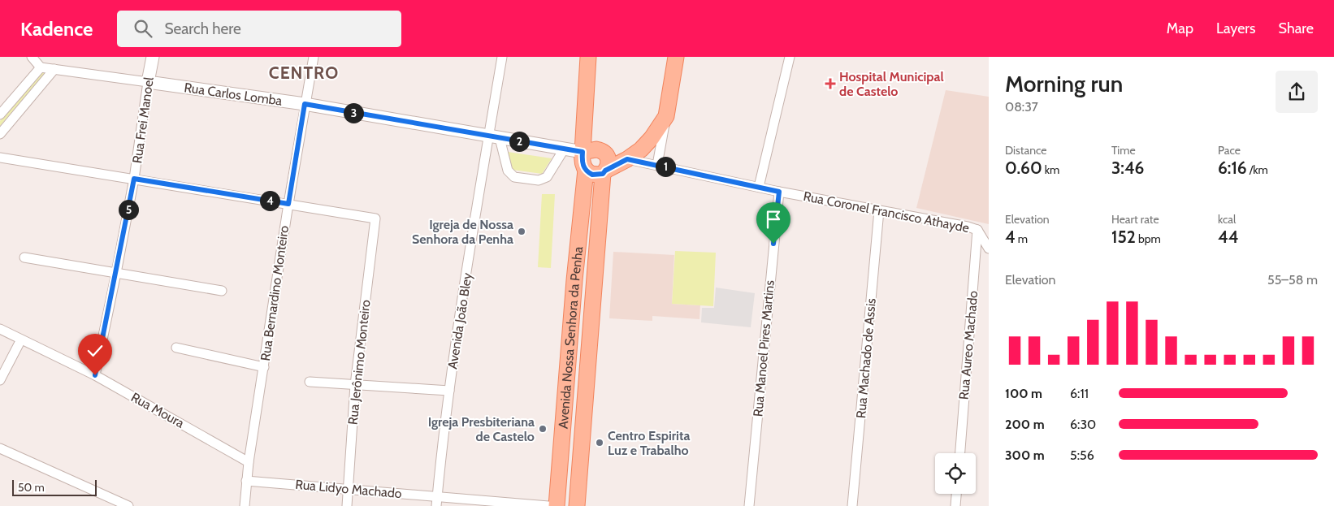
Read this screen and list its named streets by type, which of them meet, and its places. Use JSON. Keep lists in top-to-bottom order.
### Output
{
  "streets": {
    "main road": ["Avenida Nossa Senhora da Penha"],
    "street": [
      "Rua Carlos Lomba",
      "Rua Frei Manoel",
      "Rua Coronel Francisco Athayde",
      "Rua Bernardino Monteiro",
      "Avenida João Bley",
      "Rua Aureo Machado",
      "Rua Manoel Pires Martins",
      "Rua Machado de Assis",
      "Rua Jerônimo Monteiro",
      "Rua Moura",
      "Rua Lidyo Machado"
    ]
  },
  "crossings": [
    ["Rua Carlos Lomba", "Rua Frei Manoel"],
    ["Rua Carlos Lomba", "Rua Bernardino Monteiro"],
    ["Rua Carlos Lomba", "Avenida João Bley"],
    ["Rua Carlos Lomba", "Avenida Nossa Senhora da Penha"],
    ["Rua Frei Manoel", "Rua Moura"],
    ["Rua Coronel Francisco Athayde", "Rua Aureo Machado"],
    ["Rua Coronel Francisco Athayde", "Rua Manoel Pires Martins"],
    ["Rua Coronel Francisco Athayde", "Rua Machado de Assis"],
    ["Rua Bernardino Monteiro", "Rua Jerônimo Monteiro"],
    ["Rua Bernardino Monteiro", "Rua Moura"],
    ["Rua Bernardino Monteiro", "Rua Lidyo Machado"],
    ["Avenida João Bley", "Rua Lidyo Machado"],
    ["Rua Jerônimo Monteiro", "Rua Lidyo Machado"]
  ],
  "districts": ["CENTRO"],
  "places": {
    "health": ["Hospital Municipal de Castelo"],
    "other": ["Igreja de Nossa Senhora da Penha", "Igreja Presbiteriana de Castelo", "Centro Espirita Luz e Trabalho"]
  },
  "scale_bar": "50 m",
  "page": {
    "header": "Kadence",
    "search": "Search here",
    "nav": ["Map", "Layers", "Share"],
    "heading": ["Morning run", "08:37"],
    "pins": [
      "3",
      "2",
      "1",
      "4",
      "5"
    ],
    "stats": [
      ["Distance", "0.60 km"],
      ["Time", "3:46"],
      ["Pace", "6:16 /km"],
      ["Elevation", "4 m"],
      ["Heart rate", "152 bpm"],
      ["kcal", "44"]
    ],
    "chart": ["Elevation", "55–58 m"],
    "list": [
      {
        "name": "100 m",
        "note": "6:11"
      },
      {
        "name": "200 m",
        "note": "6:30"
      },
      {
        "name": "300 m",
        "note": "5:56"
      }
    ],
    "scale": "50 m"
  }
}
